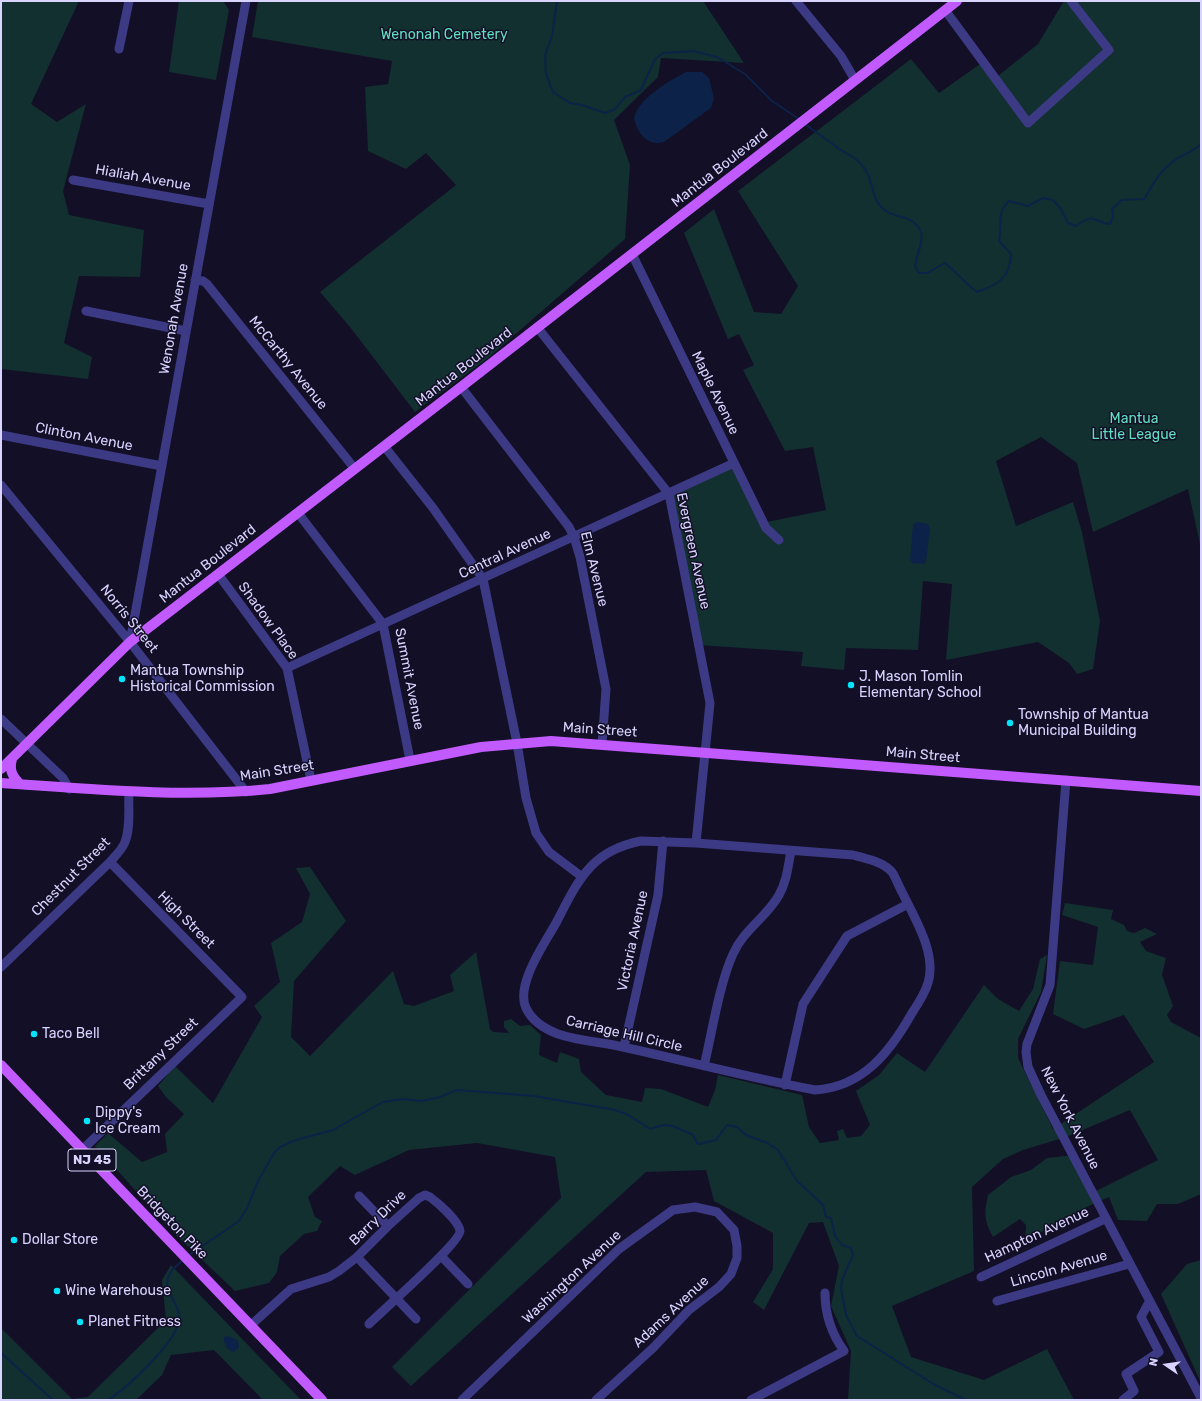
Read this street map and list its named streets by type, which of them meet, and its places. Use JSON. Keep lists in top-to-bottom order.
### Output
{
  "streets": {
    "main road": [
      "Mantua Boulevard",
      "Main Street",
      "NJ 45",
      "Bridgeton Pike"
    ],
    "street": [
      "Hialiah Avenue",
      "Wenonah Avenue",
      "McCarthy Avenue",
      "Maple Avenue",
      "Clinton Avenue",
      "Evergreen Avenue",
      "Central Avenue",
      "Elm Avenue",
      "Norris Street",
      "Shadow Place",
      "Summit Avenue",
      "Chestnut Street",
      "High Street",
      "Victoria Avenue",
      "Carriage Hill Circle",
      "Brittany Street",
      "New York Avenue",
      "Barry Drive",
      "Hampton Avenue",
      "Lincoln Avenue",
      "Washington Avenue",
      "Adams Avenue"
    ]
  },
  "crossings": [
    ["Mantua Boulevard", "Wenonah Avenue"],
    ["Mantua Boulevard", "McCarthy Avenue"],
    ["Mantua Boulevard", "Maple Avenue"],
    ["Mantua Boulevard", "Evergreen Avenue"],
    ["Mantua Boulevard", "Elm Avenue"],
    ["Mantua Boulevard", "Norris Street"],
    ["Mantua Boulevard", "Shadow Place"],
    ["Mantua Boulevard", "Summit Avenue"],
    ["Hialiah Avenue", "Wenonah Avenue"],
    ["Wenonah Avenue", "McCarthy Avenue"],
    ["Wenonah Avenue", "Clinton Avenue"],
    ["Wenonah Avenue", "Norris Street"],
    ["Maple Avenue", "Central Avenue"],
    ["Evergreen Avenue", "Central Avenue"],
    ["Evergreen Avenue", "Main Street"],
    ["Evergreen Avenue", "Carriage Hill Circle"],
    ["Central Avenue", "Elm Avenue"],
    ["Central Avenue", "Shadow Place"],
    ["Central Avenue", "Summit Avenue"],
    ["Elm Avenue", "Main Street"],
    ["Norris Street", "Main Street"],
    ["Shadow Place", "Main Street"],
    ["Summit Avenue", "Main Street"],
    ["Main Street", "Chestnut Street"],
    ["Main Street", "New York Avenue"],
    ["Chestnut Street", "High Street"],
    ["High Street", "Brittany Street"],
    ["Victoria Avenue", "Carriage Hill Circle"],
    ["Brittany Street", "Bridgeton Pike"],
    ["New York Avenue", "Hampton Avenue"],
    ["New York Avenue", "Lincoln Avenue"],
    ["Barry Drive", "Bridgeton Pike"],
    ["Washington Avenue", "Adams Avenue"]
  ],
  "parks": ["Wenonah Cemetery", "Mantua Little League"],
  "places": [
    "Mantua Township Historical Commission",
    "J. Mason Tomlin Elementary School",
    "Township of Mantua Municipal Building",
    "Taco Bell",
    "Dippy's Ice Cream",
    "Dollar Store",
    "Wine Warehouse",
    "Planet Fitness"
  ],
  "north": "left"
}
